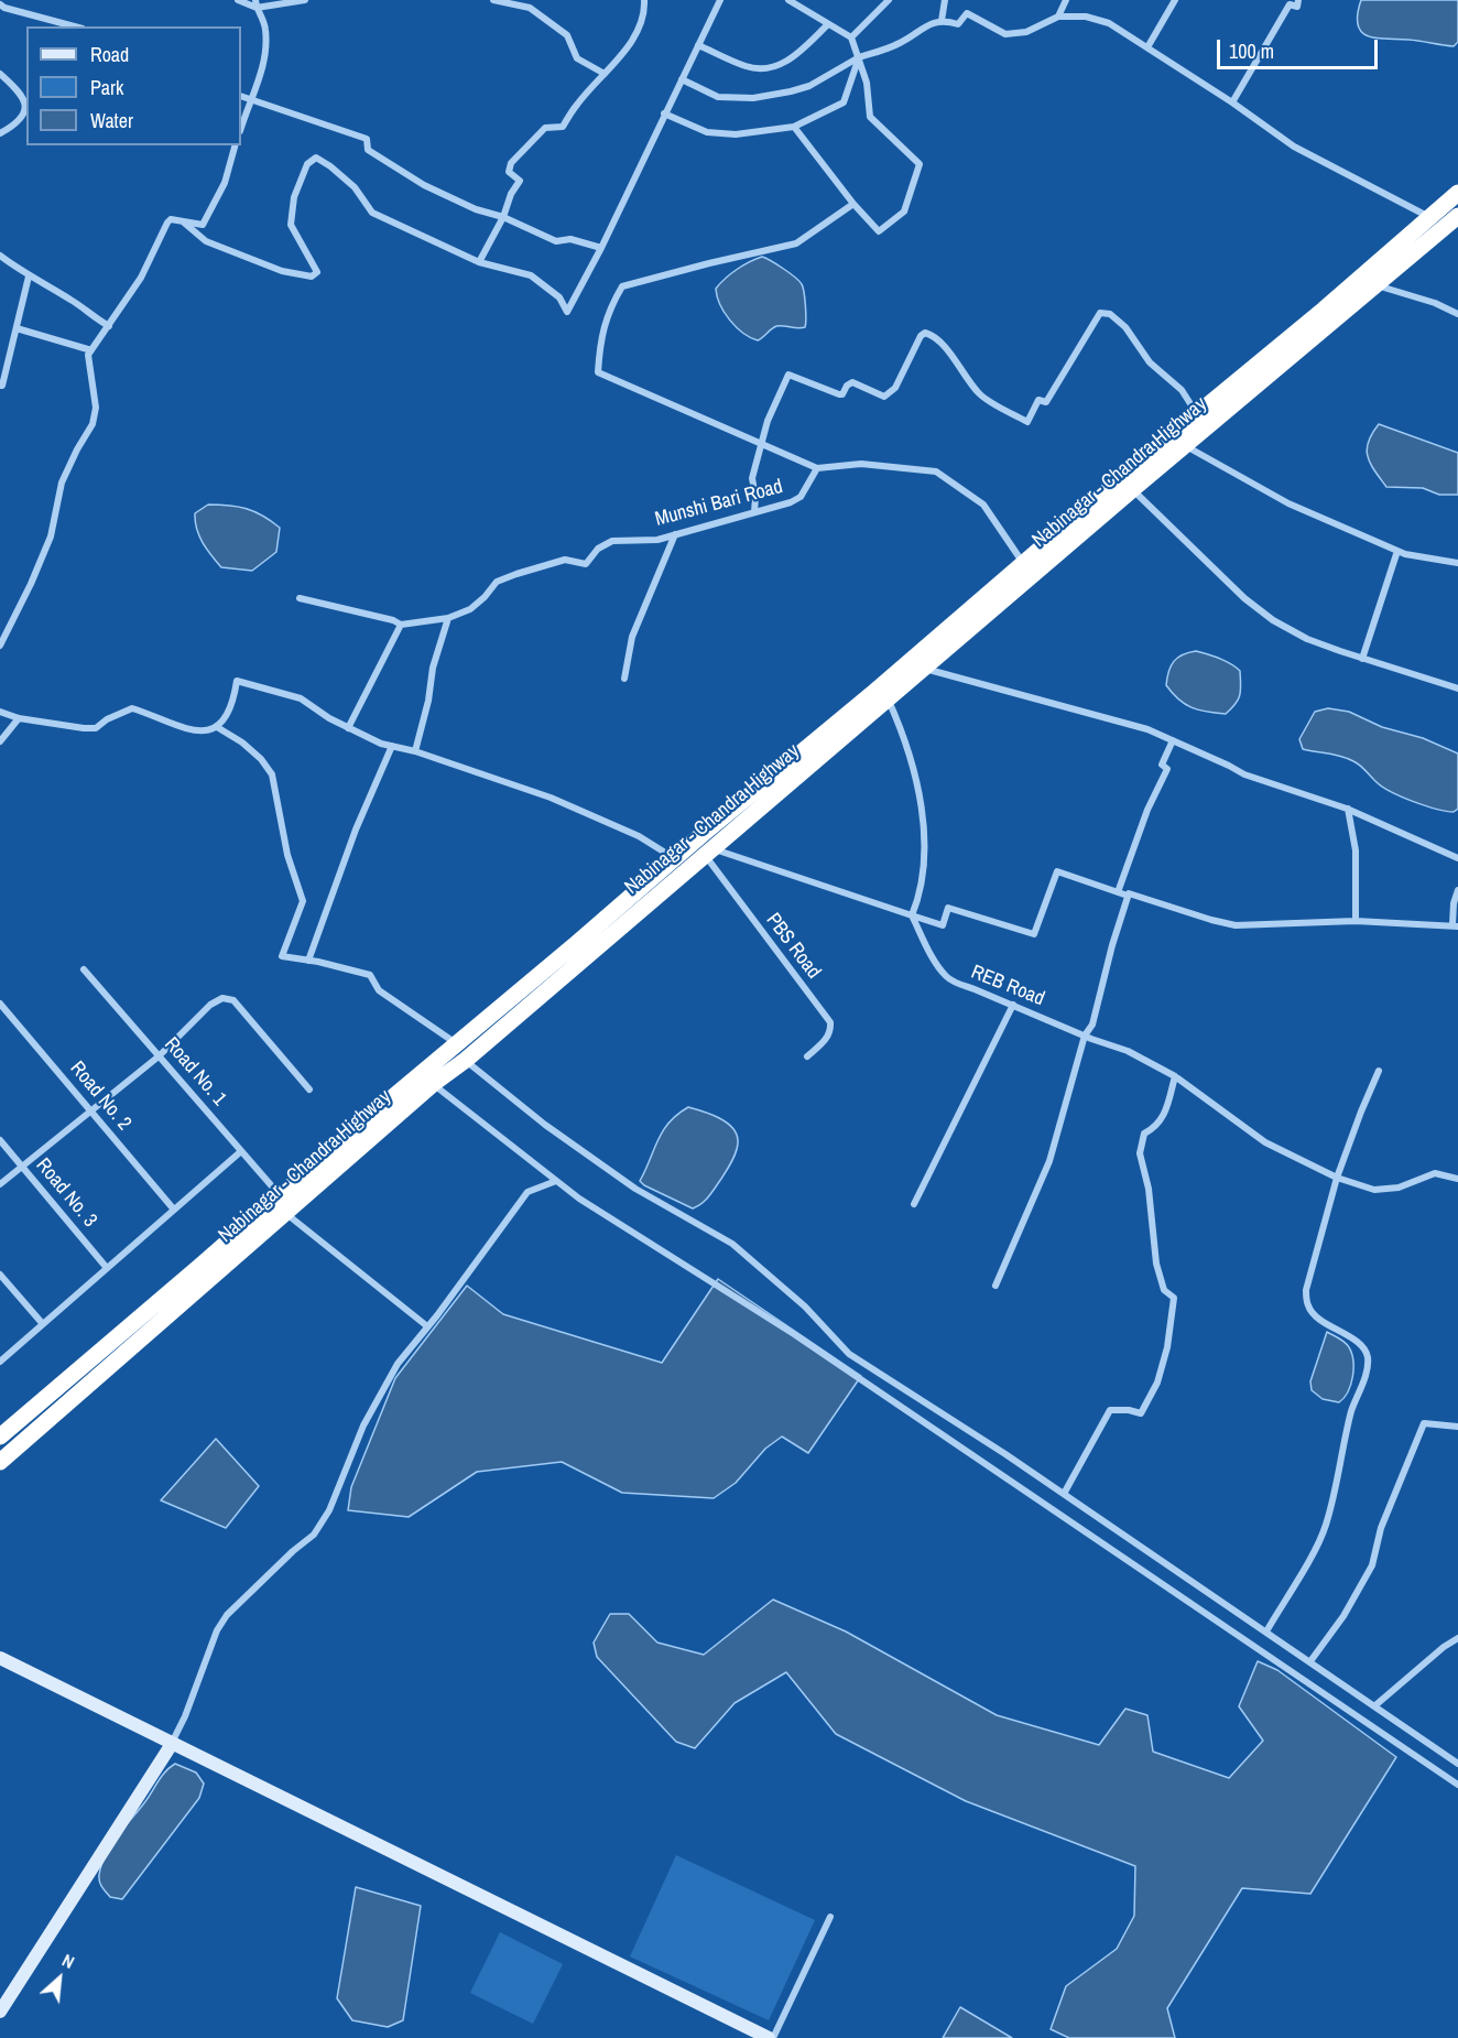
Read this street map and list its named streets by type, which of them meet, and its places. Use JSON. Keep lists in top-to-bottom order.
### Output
{
  "streets": {
    "highway": ["Nabinagar - Chandra Highway"],
    "street": [
      "Munshi Bari Road",
      "PBS Road",
      "REB Road",
      "Road No. 1",
      "Road No. 2",
      "Road No. 3"
    ]
  },
  "crossings": [
    ["Nabinagar - Chandra Highway", "PBS Road"],
    ["Nabinagar - Chandra Highway", "Road No. 1"]
  ],
  "legend": ["Road", "Park", "Water"],
  "scale_bar": "100 m",
  "north": "top right"
}
